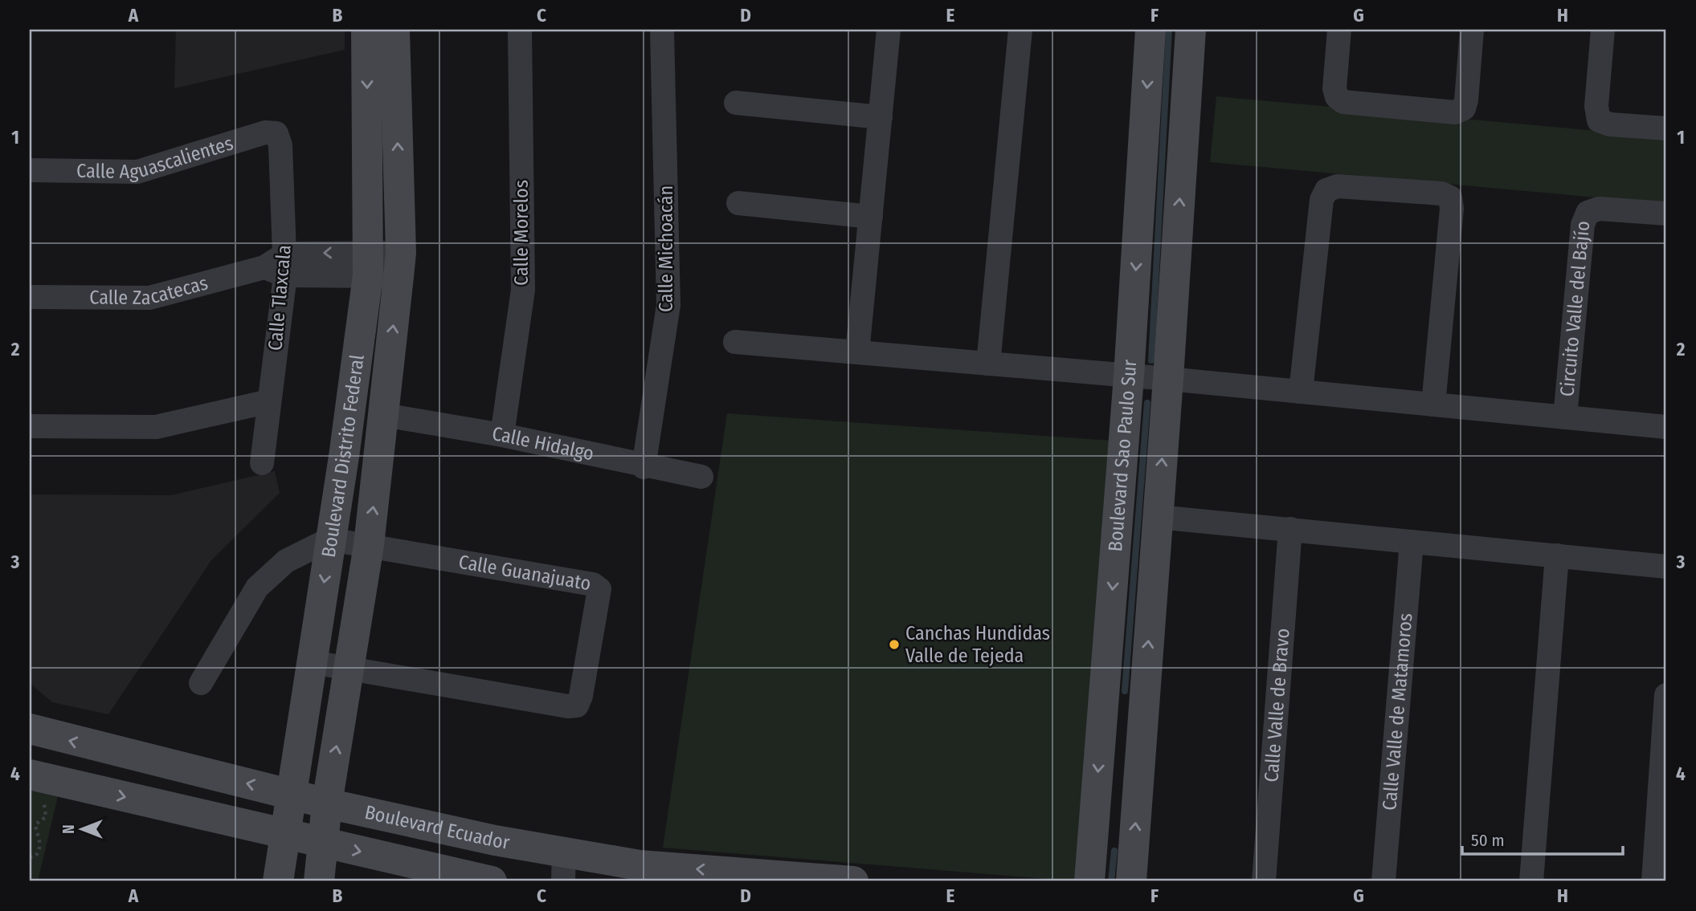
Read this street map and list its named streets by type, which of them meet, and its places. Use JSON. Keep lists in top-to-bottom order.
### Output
{
  "streets": {
    "street": [
      "Calle Aguascalientes",
      "Calle Morelos",
      "Calle Michoacán",
      "Calle Zacatecas",
      "Calle Tlaxcala",
      "Circuito Valle del Bajío",
      "Calle Hidalgo",
      "Boulevard Sao Paulo Sur",
      "Boulevard Distrito Federal",
      "Calle Guanajuato",
      "Calle Valle de Bravo",
      "Calle Valle de Matamoros",
      "Boulevard Ecuador"
    ]
  },
  "crossings": [
    ["Calle Aguascalientes", "Calle Tlaxcala"],
    ["Calle Morelos", "Calle Hidalgo"],
    ["Calle Michoacán", "Calle Hidalgo"],
    ["Calle Zacatecas", "Calle Tlaxcala"],
    ["Calle Zacatecas", "Boulevard Distrito Federal"],
    ["Calle Hidalgo", "Boulevard Distrito Federal"],
    ["Boulevard Distrito Federal", "Calle Guanajuato"],
    ["Boulevard Distrito Federal", "Boulevard Ecuador"]
  ],
  "places": ["Canchas Hundidas Valle de Tejeda"],
  "scale_bar": "50 m",
  "north": "left",
  "grid": {
    "columns": [
      "A",
      "B",
      "C",
      "D",
      "E",
      "F",
      "G",
      "H"
    ],
    "rows": [
      "1",
      "2",
      "3",
      "4"
    ]
  }
}
